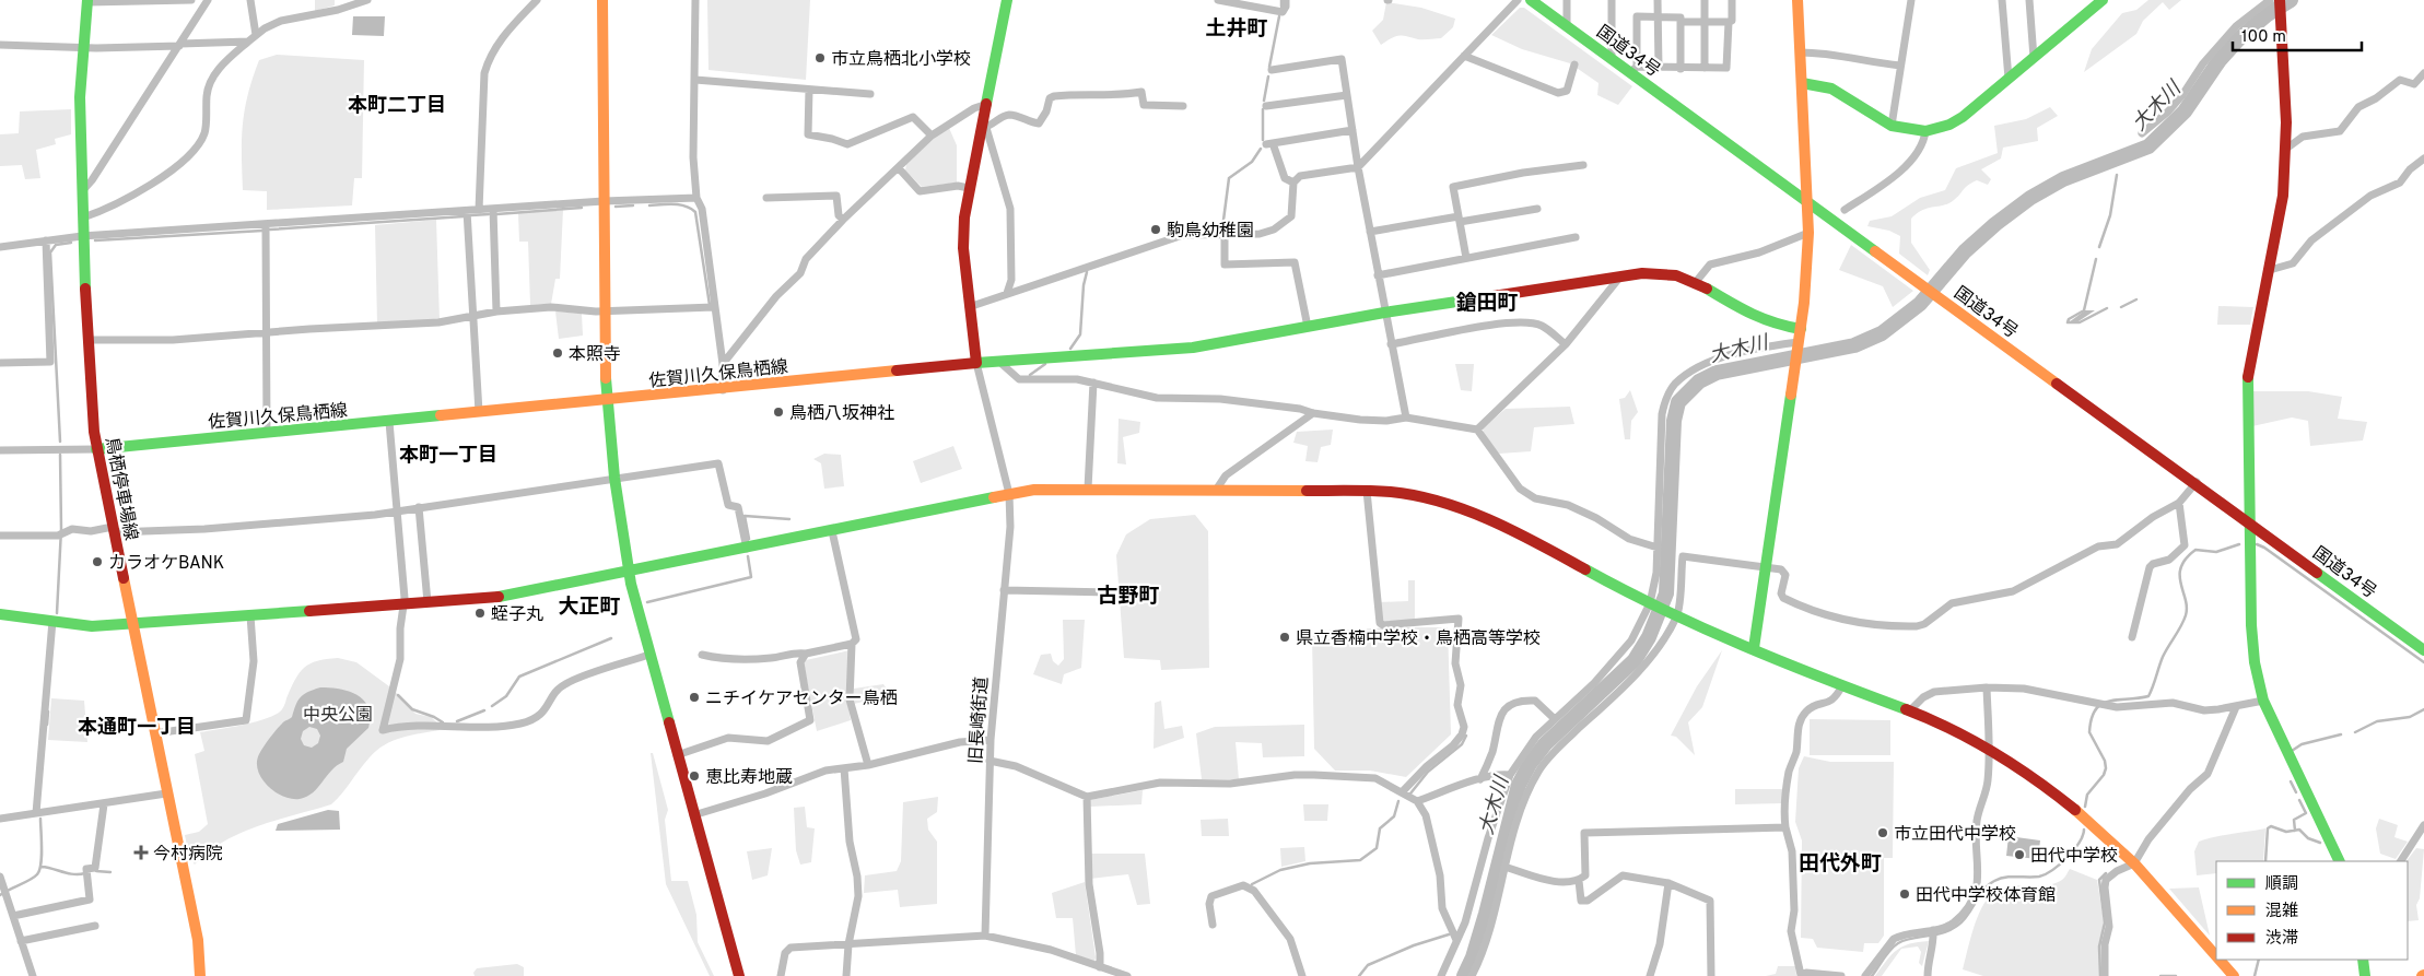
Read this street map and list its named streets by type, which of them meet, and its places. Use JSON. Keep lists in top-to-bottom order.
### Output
{
  "streets": {
    "main road": ["国道34号", "佐賀川久保鳥栖線", "鳥栖停車場線"],
    "street": ["旧長崎街道"]
  },
  "crossings": [
    ["佐賀川久保鳥栖線", "鳥栖停車場線"],
    ["佐賀川久保鳥栖線", "旧長崎街道"]
  ],
  "districts": [
    "土井町",
    "本町二丁目",
    "鎗田町",
    "本町一丁目",
    "古野町",
    "大正町",
    "本通町一丁目",
    "田代外町"
  ],
  "water": ["大木川"],
  "parks": ["中央公園"],
  "places": {
    "other": [
      "市立鳥栖北小学校",
      "駒鳥幼稚園",
      "本照寺",
      "鳥栖八坂神社",
      "カラオケBANK",
      "蛭子丸",
      "県立香楠中学校・鳥栖高等学校",
      "ニチイケアセンター鳥栖",
      "恵比寿地蔵",
      "市立田代中学校",
      "田代中学校",
      "田代中学校体育館"
    ],
    "health": ["今村病院"]
  },
  "legend": ["順調", "混雑", "渋滞"],
  "scale_bar": "100 m"
}
